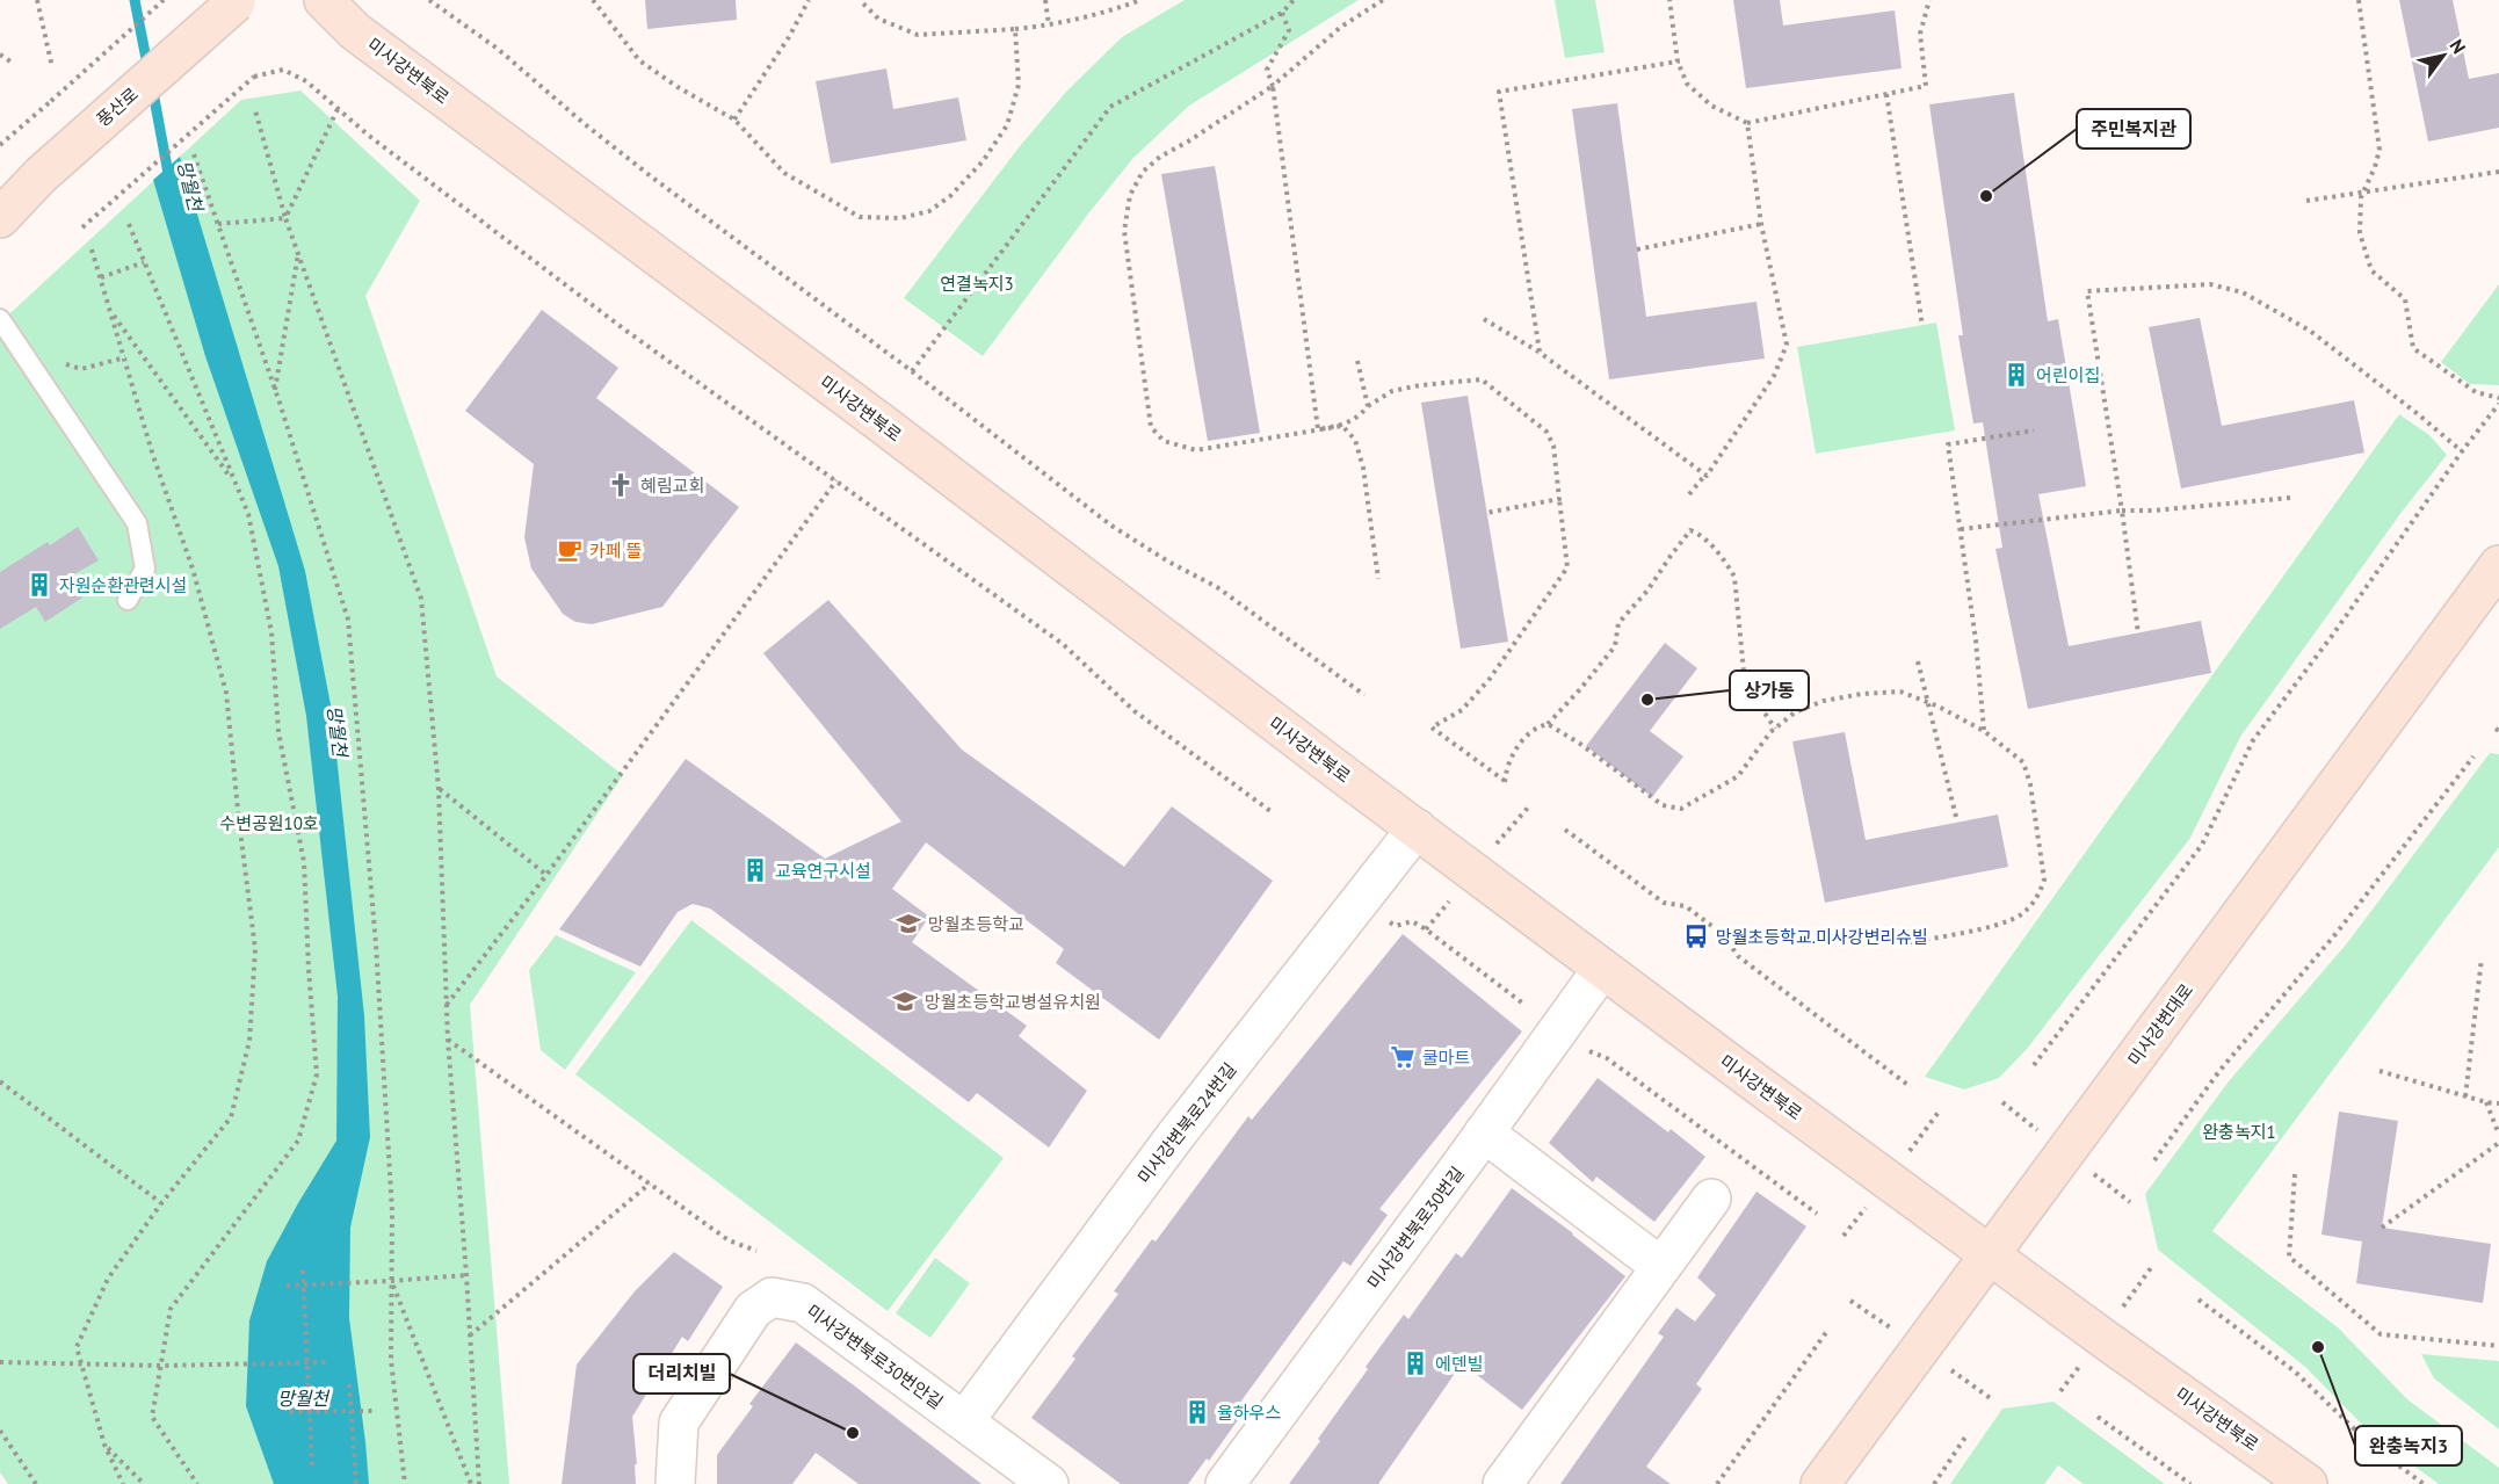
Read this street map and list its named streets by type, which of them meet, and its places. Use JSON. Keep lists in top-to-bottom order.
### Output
{
  "streets": {
    "street": [
      "미사강변북로",
      "풍산로",
      "미사강변대로",
      "미사강변북로24번길",
      "미사강변북로30번길",
      "미사강변북로30번안길"
    ]
  },
  "crossings": [
    ["미사강변북로", "미사강변대로"],
    ["미사강변북로", "미사강변북로24번길"],
    ["미사강변북로", "미사강변북로30번길"],
    ["미사강변북로24번길", "미사강변북로30번안길"]
  ],
  "water": ["망월천"],
  "parks": ["연결녹지3", "수변공원10호", "완충녹지1"],
  "places": {
    "other": [
      "주민복지관",
      "상가동",
      "완충녹지3",
      "더리치빌"
    ],
    "building": [
      "어린이집",
      "자원순환관련시설",
      "교육연구시설",
      "에덴빌",
      "율하우스"
    ],
    "church": ["혜림교회"],
    "cafe": ["카페 뜰"],
    "school or university": ["망월초등학교", "망월초등학교병설유치원"],
    "bus stop": ["망월초등학교.미사강변리슈빌"],
    "supermarket": ["쿨마트"]
  },
  "north": "top right"
}
